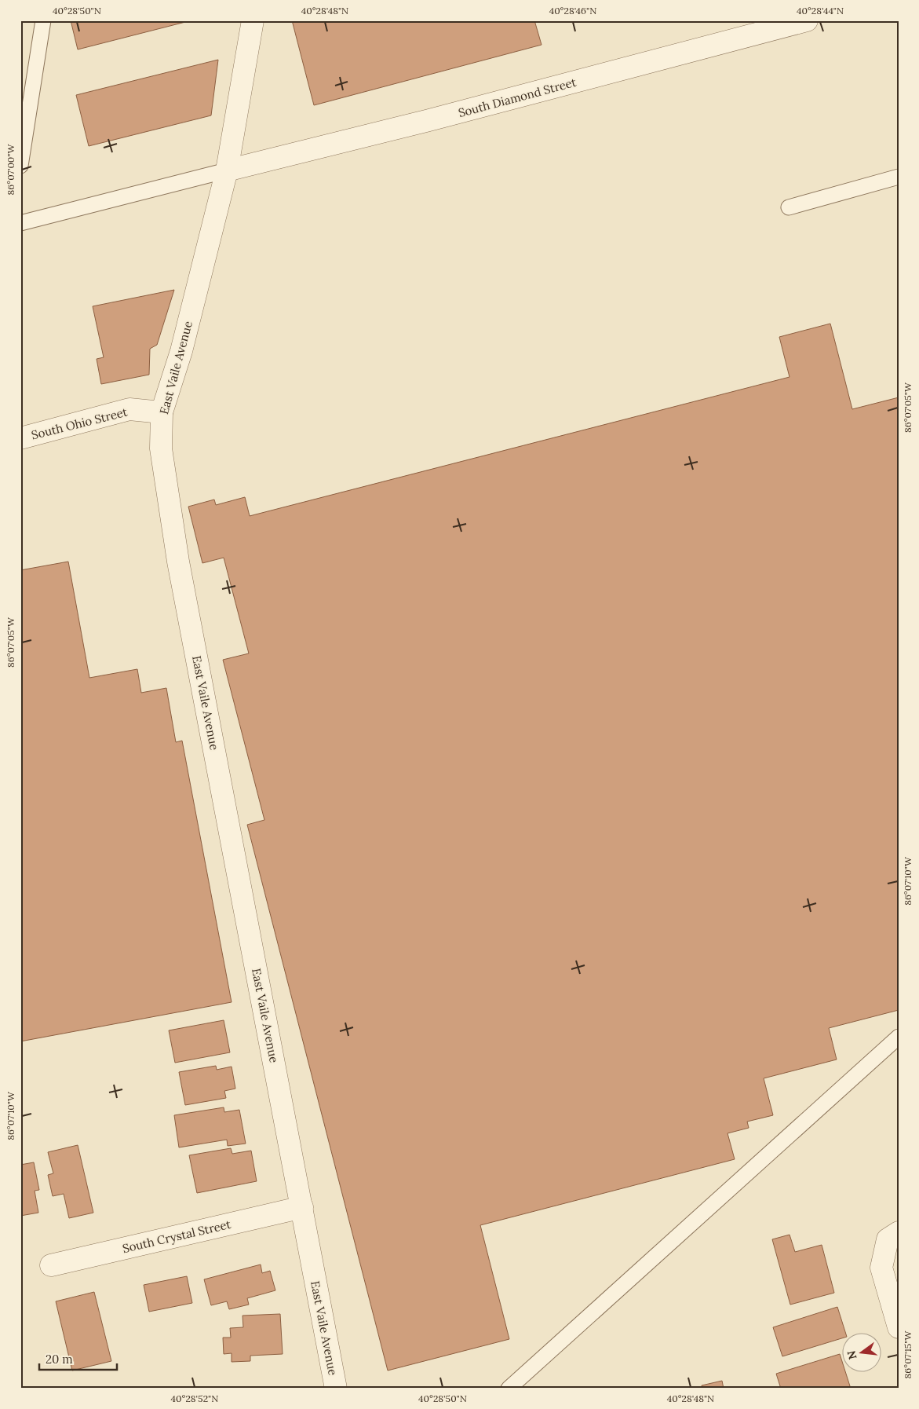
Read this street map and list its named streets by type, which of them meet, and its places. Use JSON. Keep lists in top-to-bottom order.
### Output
{
  "streets": {
    "street": [
      "South Diamond Street",
      "East Vaile Avenue",
      "South Ohio Street",
      "South Crystal Street"
    ]
  },
  "crossings": [
    ["South Diamond Street", "East Vaile Avenue"],
    ["East Vaile Avenue", "South Ohio Street"],
    ["East Vaile Avenue", "South Crystal Street"]
  ],
  "scale_bar": "20 m",
  "north": "left",
  "coordinates": [
    "40°28'50\"N",
    "40°28'48\"N",
    "40°28'46\"N",
    "40°28'44\"N",
    "86°07'00\"W",
    "86°07'05\"W",
    "86°07'10\"W",
    "86°07'15\"W",
    "40°28'52\"N"
  ]
}
